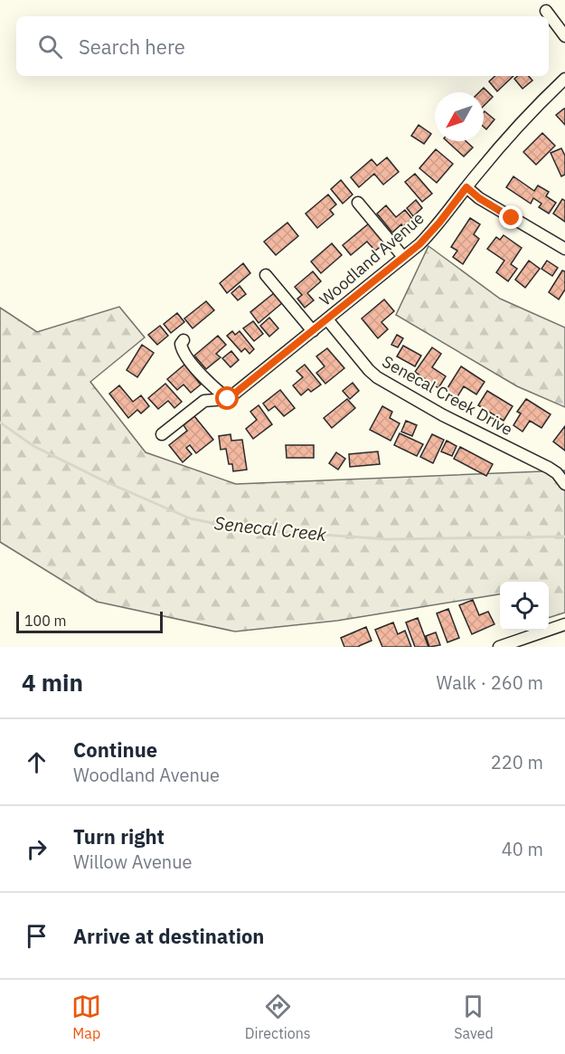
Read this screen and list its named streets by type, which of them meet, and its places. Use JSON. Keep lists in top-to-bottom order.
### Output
{
  "streets": {
    "street": ["Woodland Avenue", "Senecal Creek Drive"]
  },
  "crossings": [
    ["Woodland Avenue", "Senecal Creek Drive"]
  ],
  "water": ["Senecal Creek"],
  "scale_bar": "100 m",
  "north": "bottom left",
  "page": {
    "search": "Search here",
    "scale": "100 m",
    "heading": ["4 min", "Walk · 260 m"],
    "list": [
      ["Continue", "Woodland Avenue", "220 m"],
      ["Turn right", "Willow Avenue", "40 m"],
      "Arrive at destination"
    ],
    "nav": ["Map", "Directions", "Saved"]
  }
}
